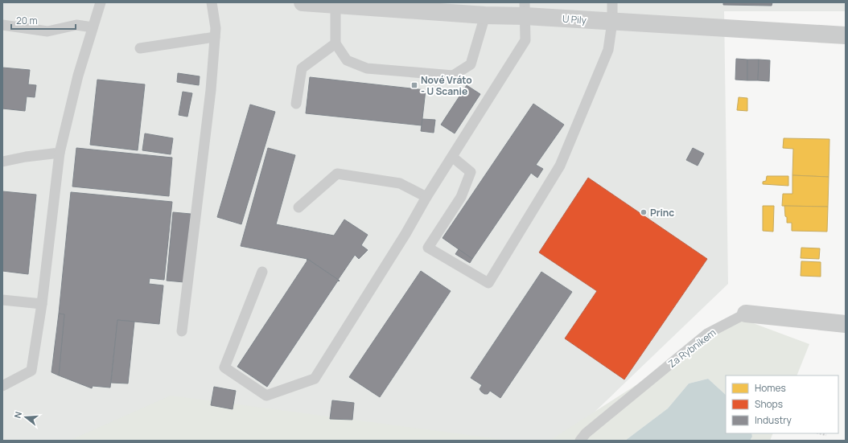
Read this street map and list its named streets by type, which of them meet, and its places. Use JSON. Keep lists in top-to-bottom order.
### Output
{
  "streets": {
    "street": ["U Pily", "Za Rybníkem"]
  },
  "places": {
    "transit": ["Nové Vráto - U Scanie"],
    "other": ["Princ"]
  },
  "legend": ["Homes", "Shops", "Industry"],
  "scale_bar": "20 m",
  "north": "left"
}
